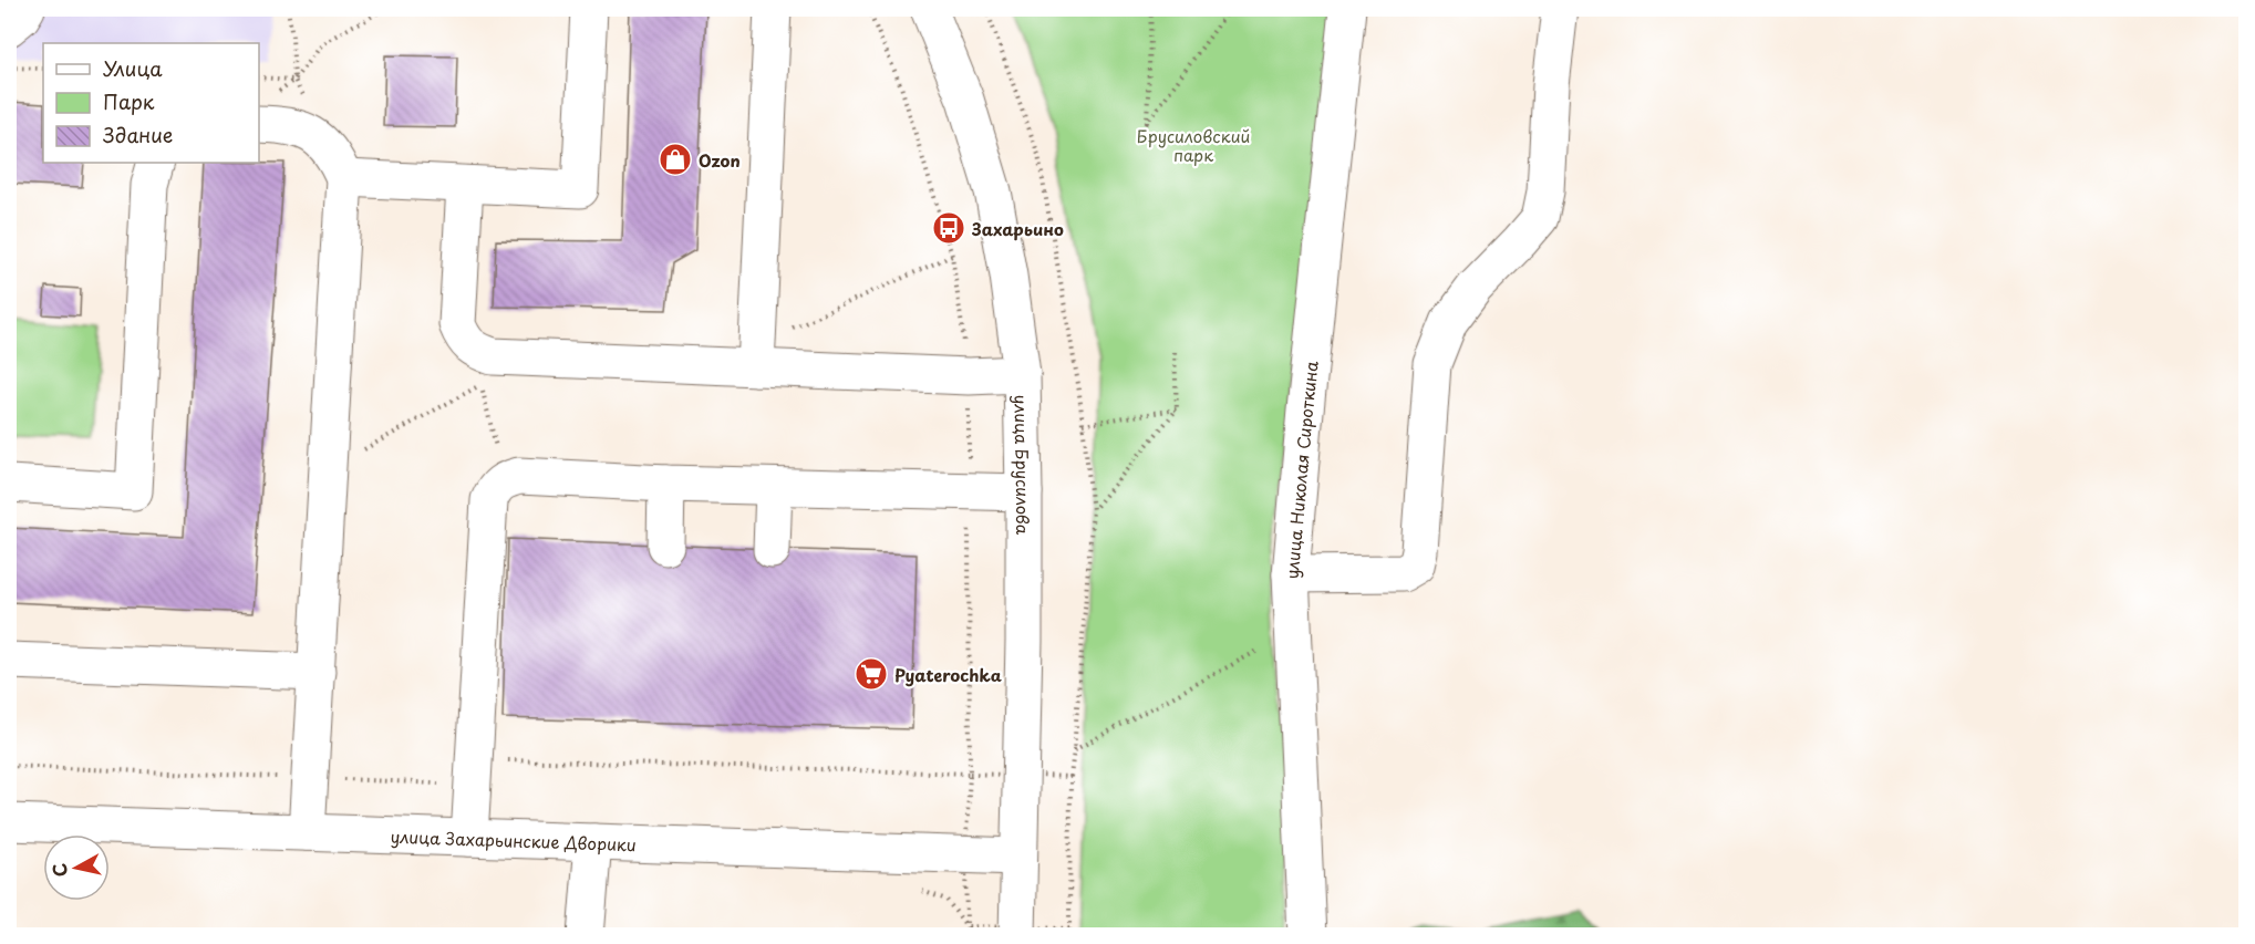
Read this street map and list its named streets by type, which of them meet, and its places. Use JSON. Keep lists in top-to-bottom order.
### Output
{
  "streets": {
    "street": ["улица Брусилова", "улица Николая Сироткина", "улица Захарьинские Дворики"]
  },
  "crossings": [
    ["улица Брусилова", "улица Захарьинские Дворики"]
  ],
  "parks": ["Брусиловский парк"],
  "places": {
    "shop": ["Ozon"],
    "bus stop": ["Захарьино"],
    "supermarket": ["Pyaterochka"]
  },
  "legend": ["Улица", "Парк", "Здание"],
  "north": "left"
}
